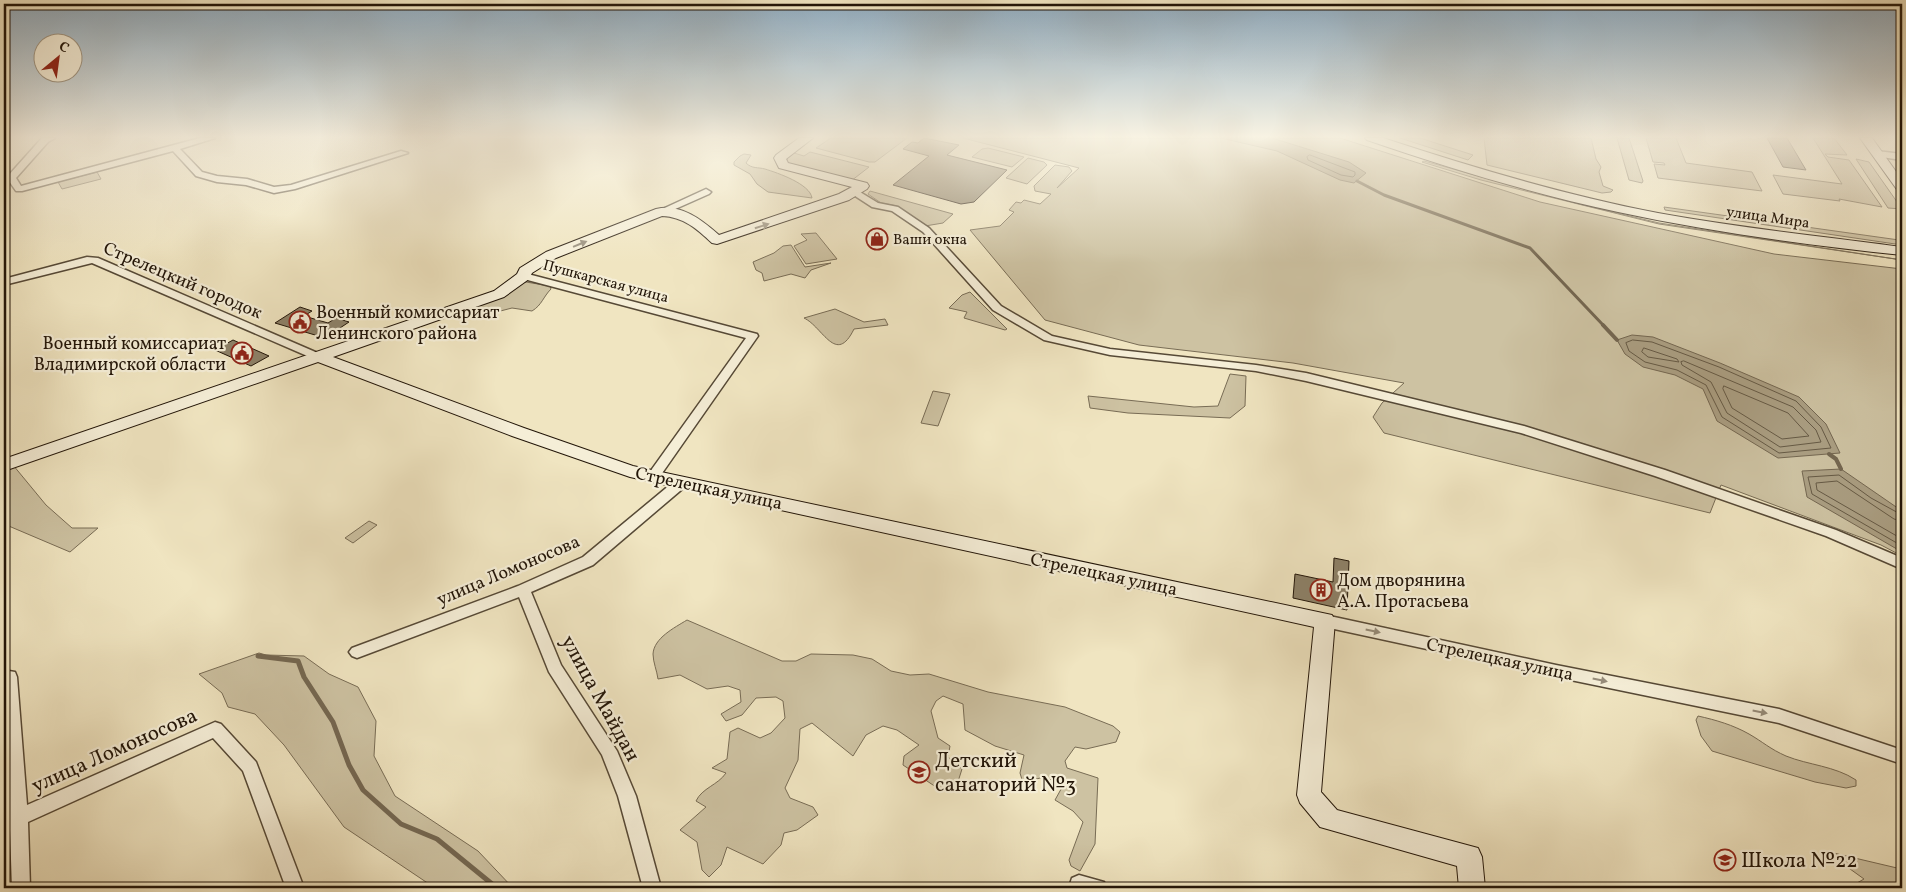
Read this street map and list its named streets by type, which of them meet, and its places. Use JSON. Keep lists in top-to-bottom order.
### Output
{
  "streets": {
    "street": [
      "улица Мира",
      "Стрелецкий городок",
      "Пушкарская улица",
      "Стрелецкая улица",
      "улица Ломоносова",
      "улица Майдан"
    ]
  },
  "crossings": [
    ["Стрелецкий городок", "Стрелецкая улица"],
    ["Пушкарская улица", "Стрелецкая улица"],
    ["Стрелецкая улица", "улица Ломоносова"],
    ["улица Ломоносова", "улица Майдан"]
  ],
  "one_way": ["Пушкарская улица", "Стрелецкая улица"],
  "places": {
    "shop": ["Ваши окна"],
    "public building": ["Военный комиссариат Ленинского района", "Военный комиссариат Владимирской области"],
    "building": ["Дом дворянина А.А. Протасьева"],
    "school or university": ["Детский санаторий №3", "Школа №22"]
  },
  "north": "top right"
}
